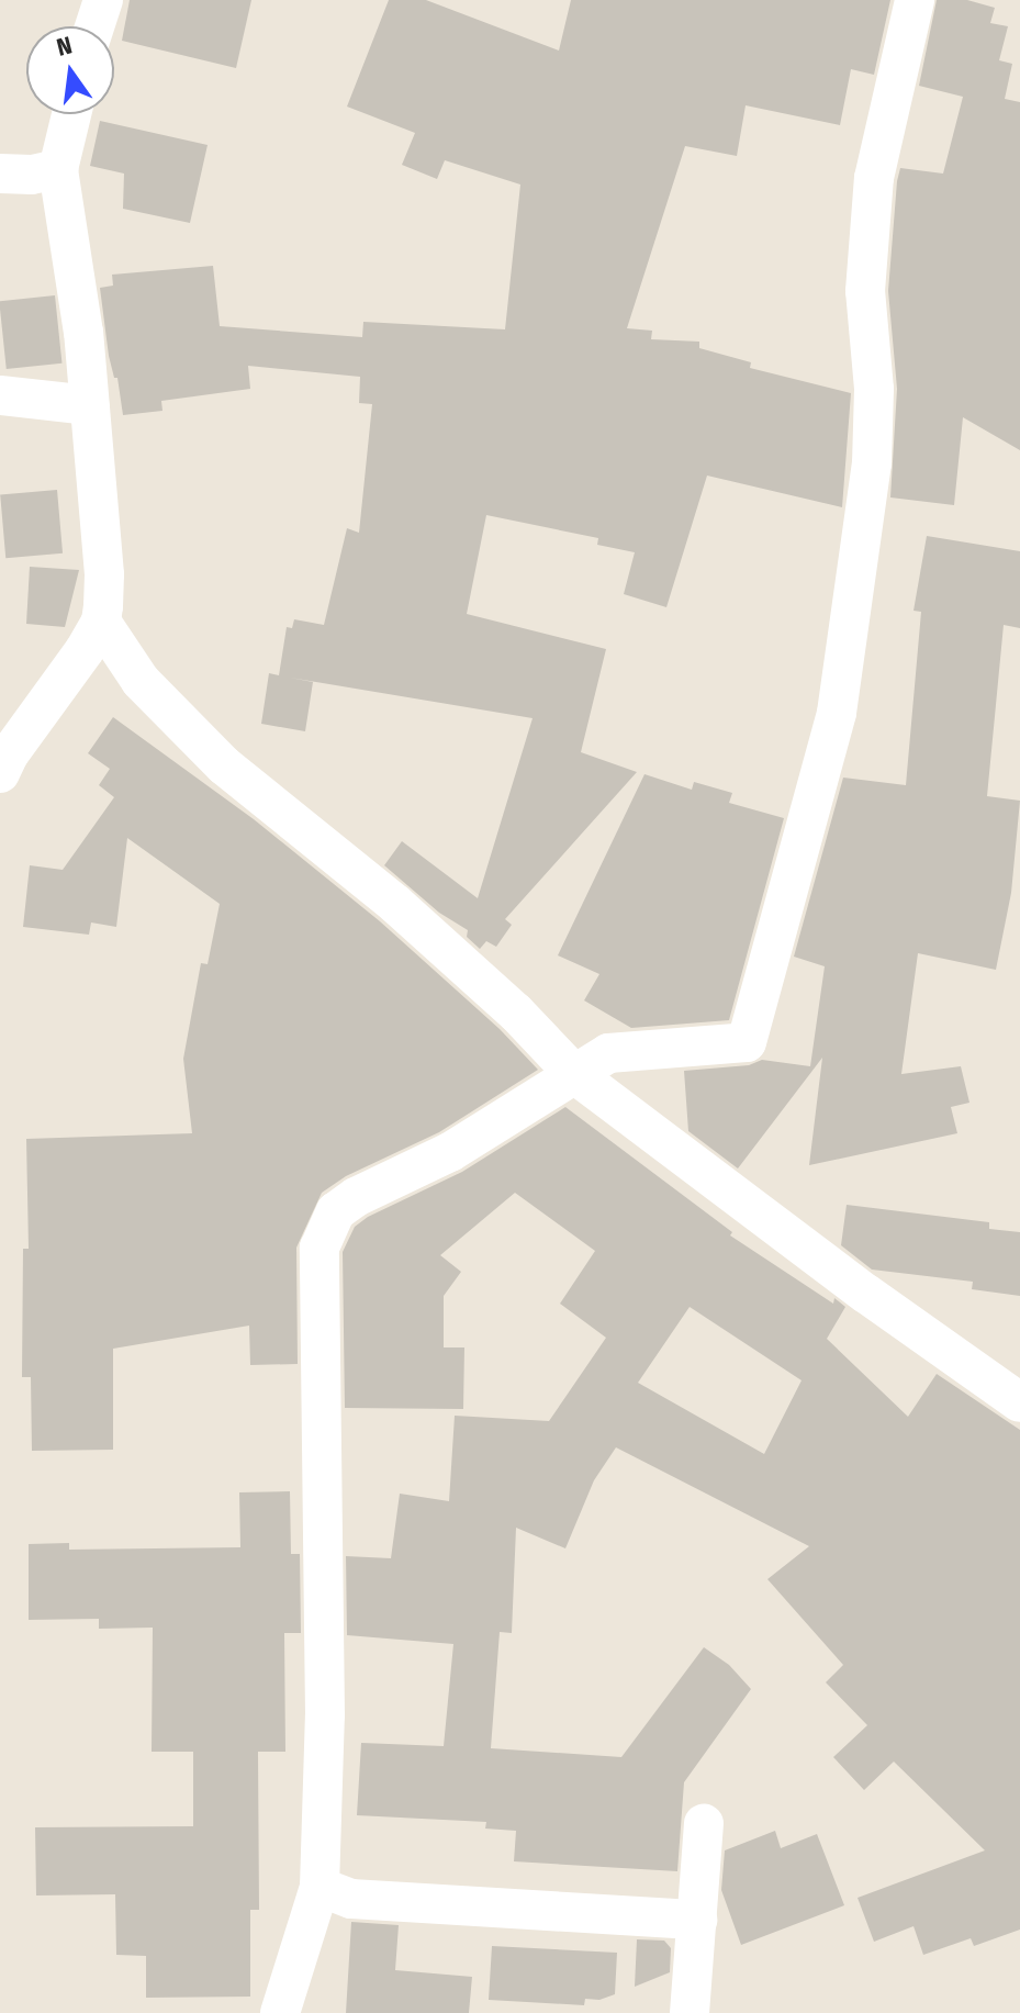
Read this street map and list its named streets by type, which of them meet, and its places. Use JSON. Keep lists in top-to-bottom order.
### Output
{
  "north": "top"
}
